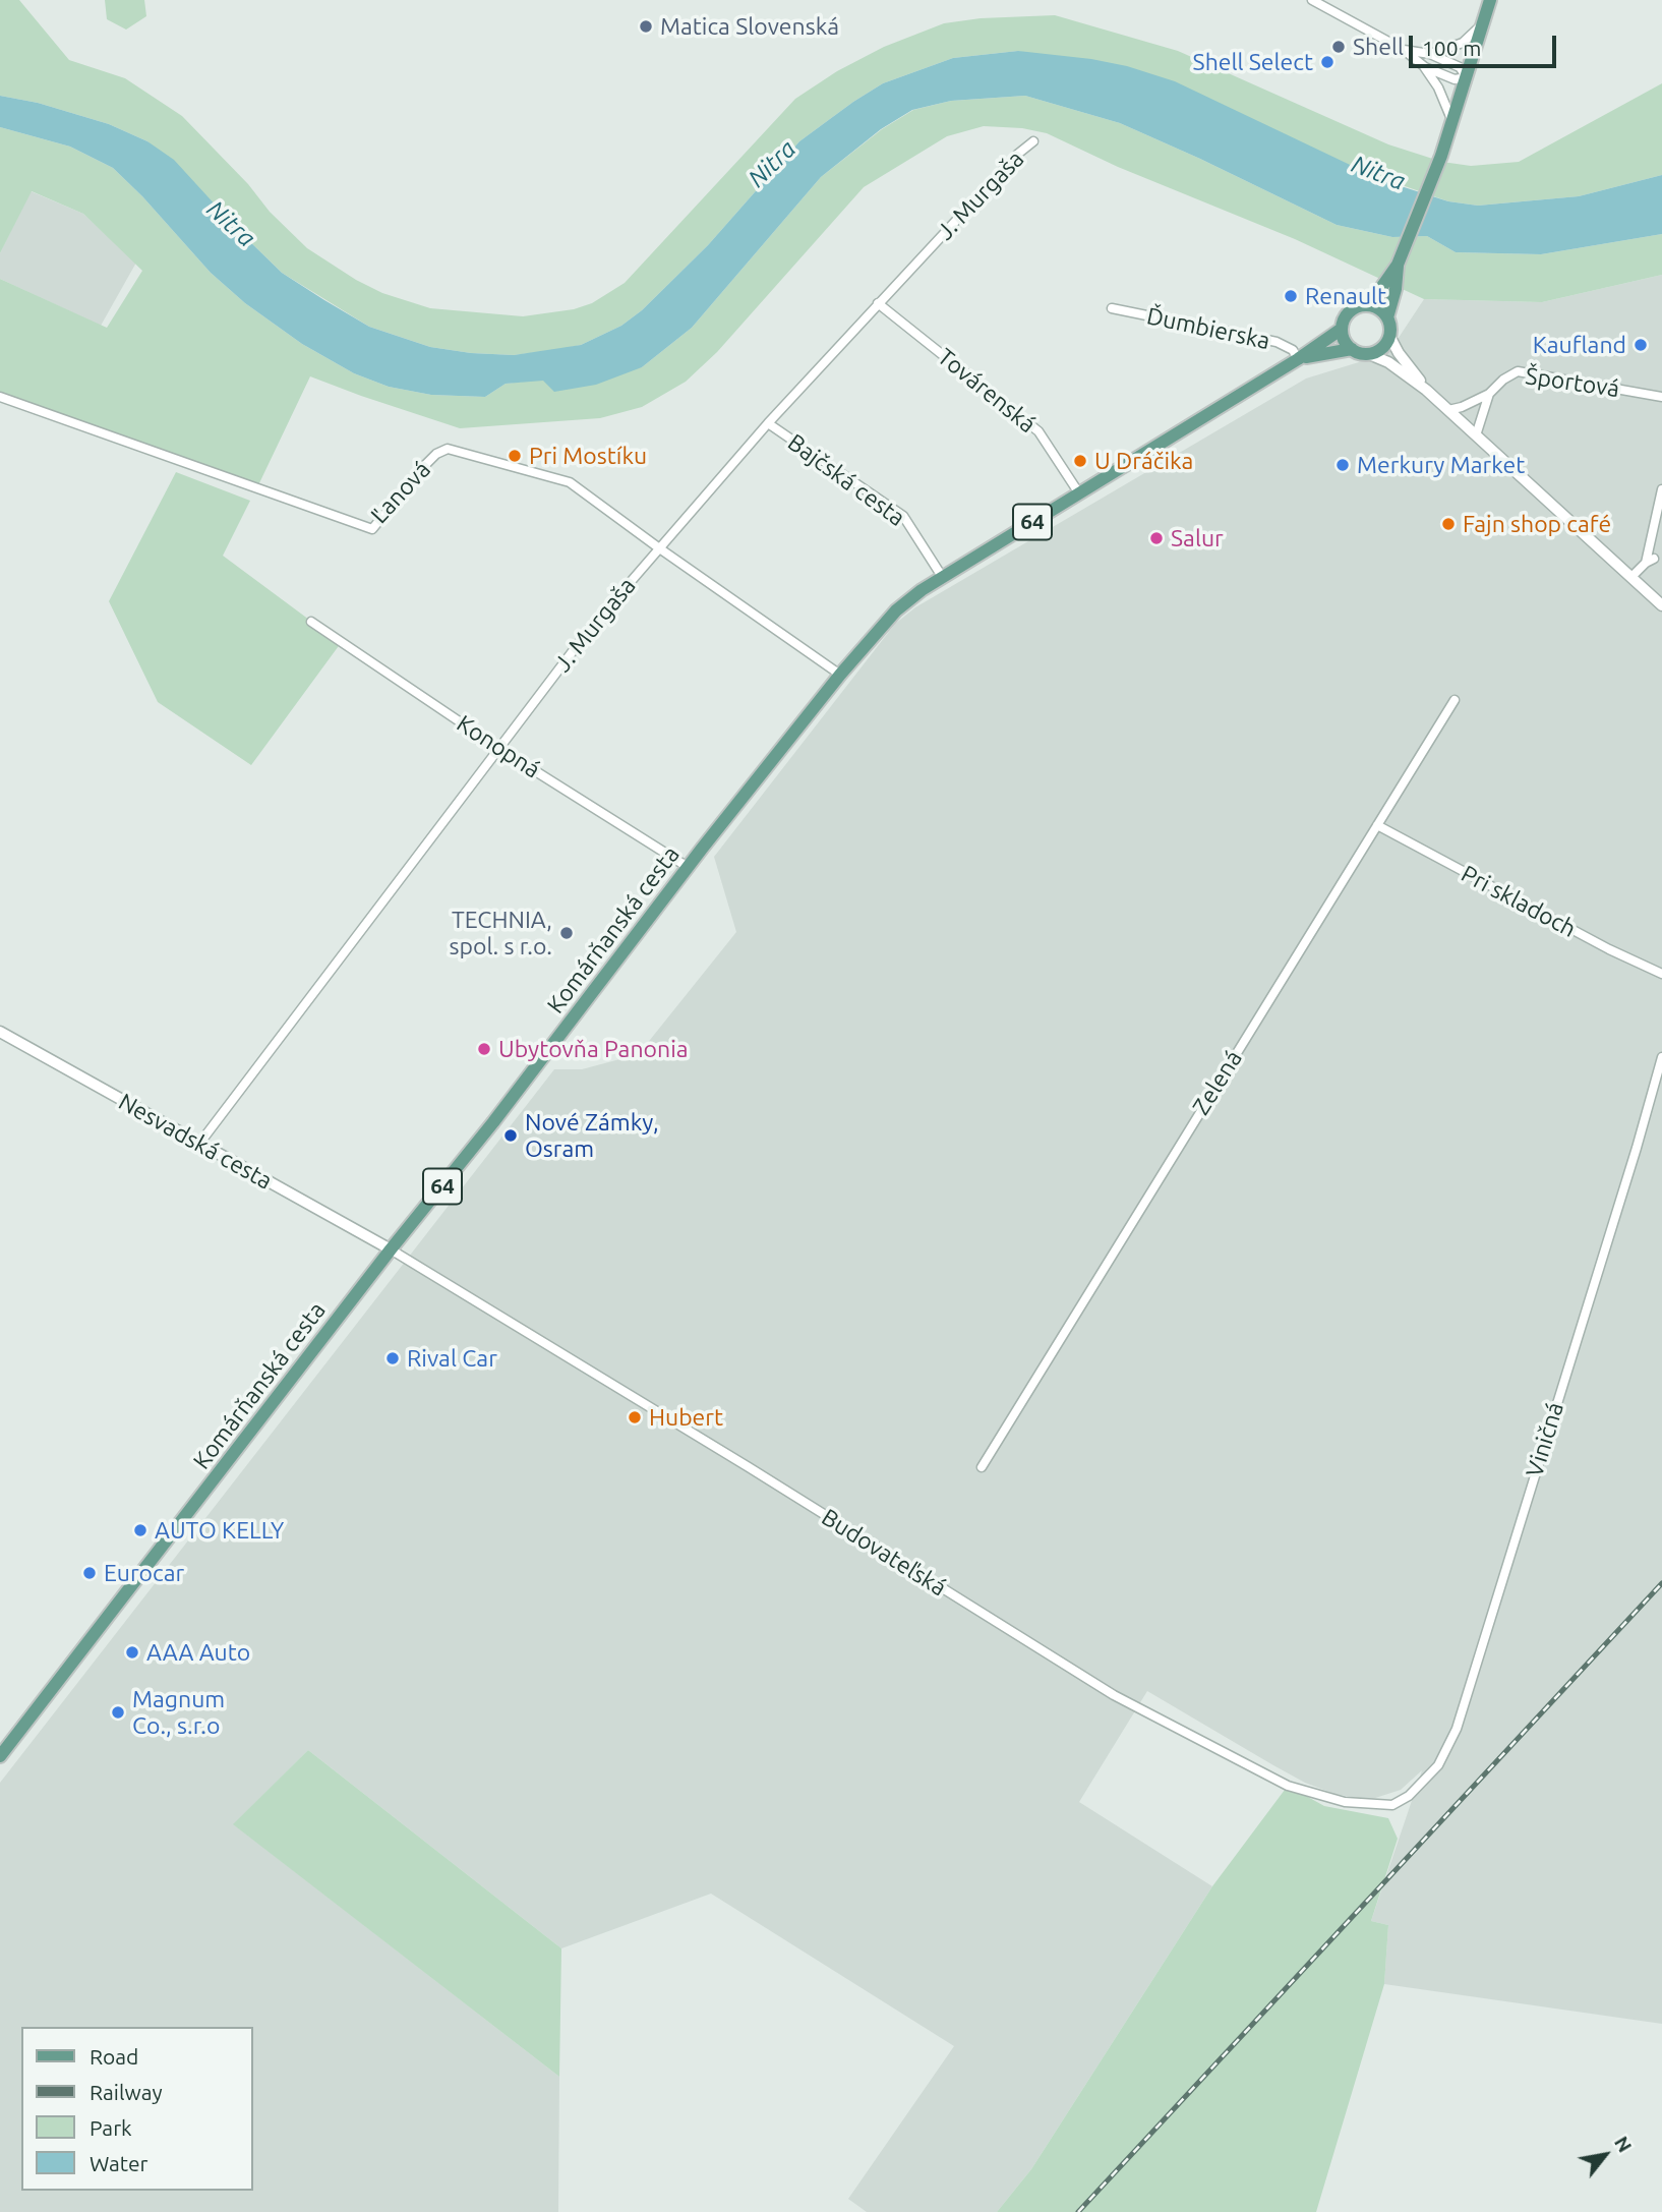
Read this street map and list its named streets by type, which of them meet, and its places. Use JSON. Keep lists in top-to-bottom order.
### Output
{
  "streets": {
    "main road": ["64", "Komárňanská cesta"],
    "street": [
      "J. Murgaša",
      "Ďumbierska",
      "Športová",
      "Továrenská",
      "Bajčská cesta",
      "Ľanová",
      "Konopná",
      "Pri skladoch",
      "Zelená",
      "Nesvadská cesta",
      "Viničná",
      "Budovateľská"
    ]
  },
  "crossings": [
    ["J. Murgaša", "Továrenská"],
    ["J. Murgaša", "Bajčská cesta"],
    ["J. Murgaša", "Ľanová"],
    ["J. Murgaša", "Konopná"],
    ["J. Murgaša", "Nesvadská cesta"],
    ["Ďumbierska", "Komárňanská cesta"],
    ["Továrenská", "Komárňanská cesta"],
    ["Bajčská cesta", "Komárňanská cesta"],
    ["Ľanová", "Komárňanská cesta"],
    ["64", "Komárňanská cesta"],
    ["Konopná", "Komárňanská cesta"],
    ["Pri skladoch", "Zelená"],
    ["Komárňanská cesta", "Nesvadská cesta"],
    ["Komárňanská cesta", "Budovateľská"],
    ["Nesvadská cesta", "Budovateľská"],
    ["Viničná", "Budovateľská"]
  ],
  "water": ["Nitra"],
  "places": [
    "Matica Slovenská",
    "Shell",
    "Shell Select",
    "Renault",
    "Kaufland",
    "Pri Mostíku",
    "U Dráčika",
    "Merkury Market",
    "Fajn shop café",
    "Salur",
    "TECHNIA, spol. s r.o.",
    "Ubytovňa Panonia",
    "Nové Zámky, Osram",
    "Rival Car",
    "Hubert",
    "AUTO KELLY",
    "Eurocar",
    "AAA Auto",
    "Magnum Co., s.r.o"
  ],
  "legend": [
    "Road",
    "Railway",
    "Park",
    "Water"
  ],
  "scale_bar": "100 m",
  "north": "top right"
}
